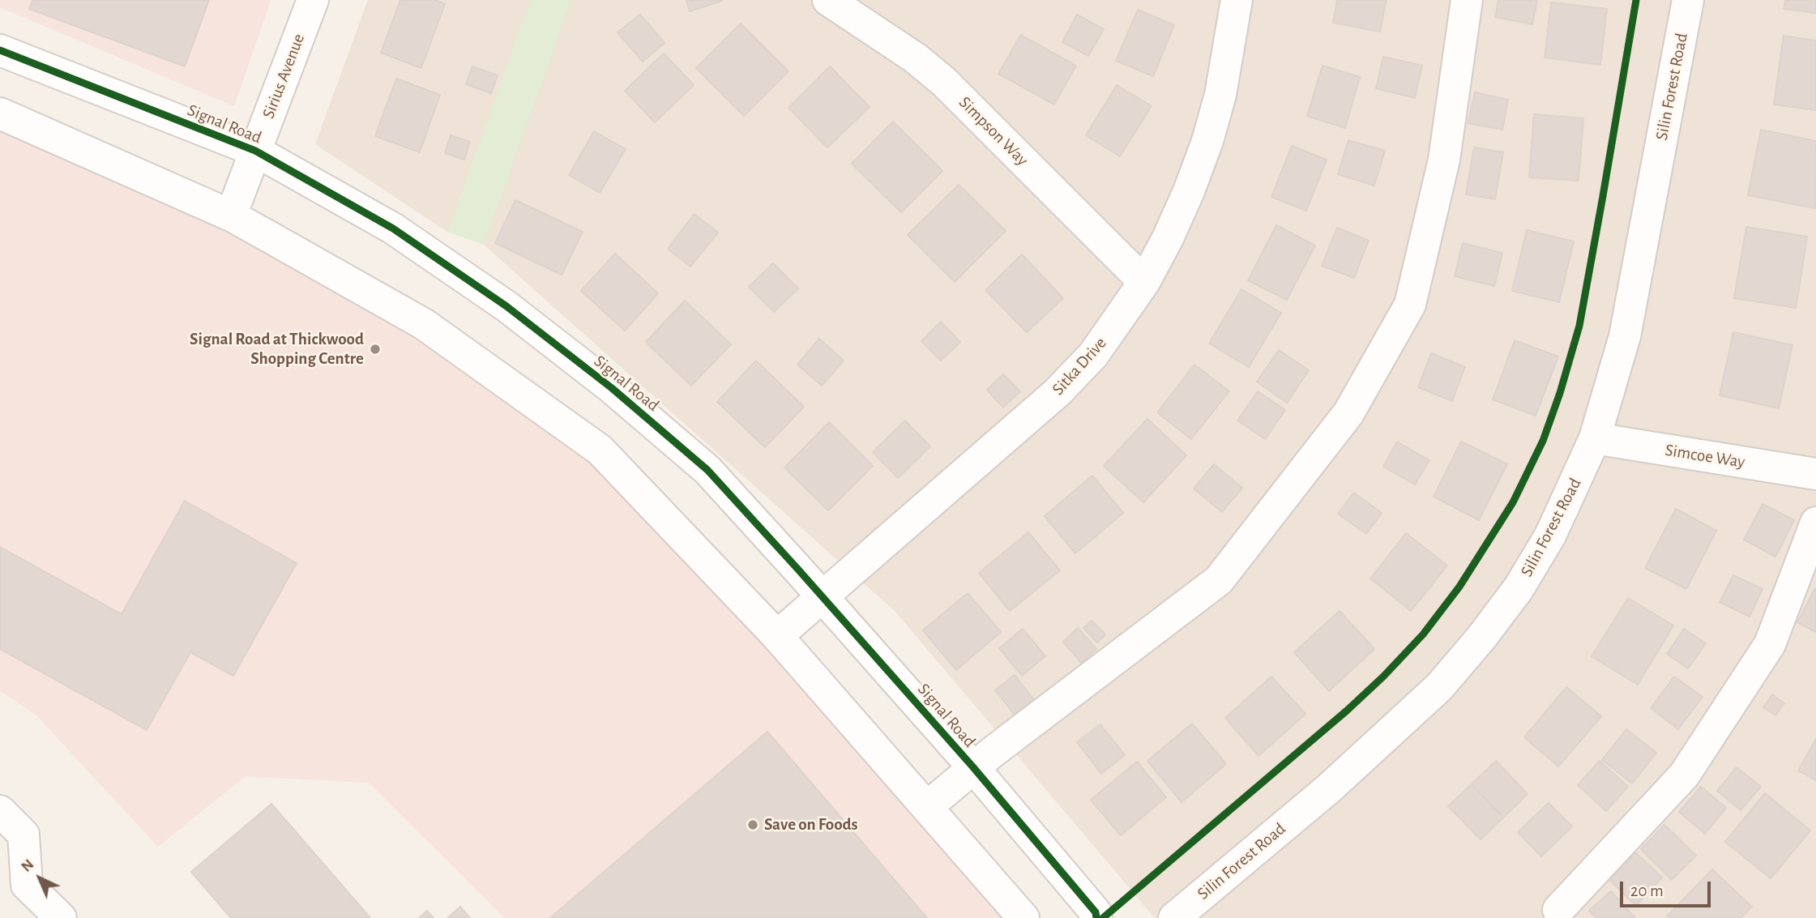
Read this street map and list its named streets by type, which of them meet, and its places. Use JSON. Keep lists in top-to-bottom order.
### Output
{
  "streets": {
    "street": [
      "Sirius Avenue",
      "Silin Forest Road",
      "Signal Road",
      "Simpson Way",
      "Sitka Drive",
      "Simcoe Way"
    ]
  },
  "crossings": [
    ["Sirius Avenue", "Signal Road"],
    ["Silin Forest Road", "Simcoe Way"],
    ["Signal Road", "Sitka Drive"],
    ["Simpson Way", "Sitka Drive"]
  ],
  "places": ["Signal Road at Thickwood Shopping Centre", "Save on Foods"],
  "scale_bar": "20 m",
  "north": "top left"
}
